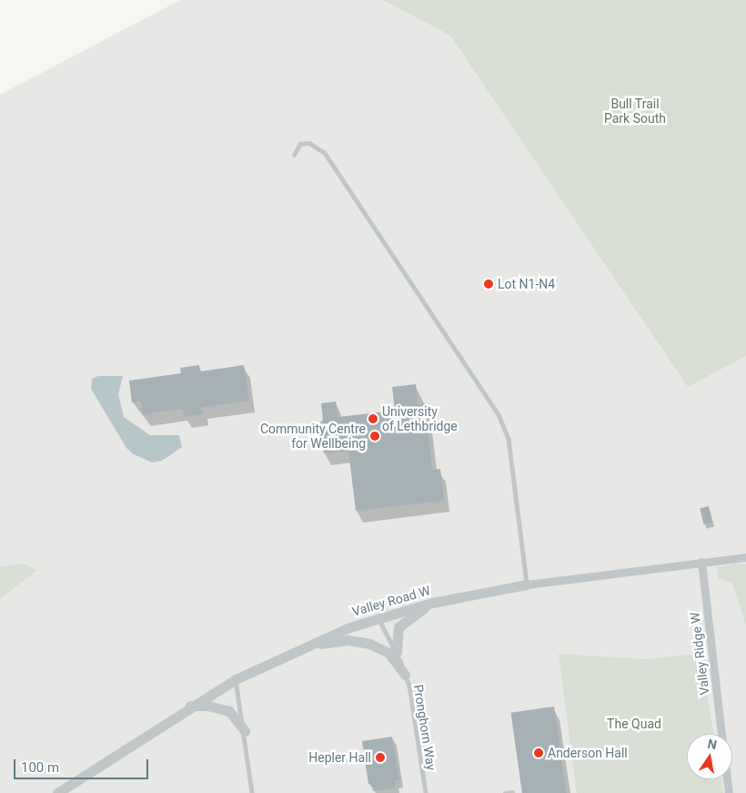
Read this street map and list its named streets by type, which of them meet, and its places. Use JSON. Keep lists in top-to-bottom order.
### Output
{
  "streets": {
    "street": ["Valley Road W", "Valley Ridge W"],
    "lane": ["Pronghorn Way"]
  },
  "crossings": [
    ["Valley Road W", "Valley Ridge W"],
    ["Valley Road W", "Pronghorn Way"]
  ],
  "parks": ["Bull Trail Park South", "The Quad"],
  "places": [
    "Lot N1-N4",
    "University of Lethbridge",
    "Community Centre for Wellbeing",
    "Anderson Hall",
    "Hepler Hall"
  ],
  "scale_bar": "100 m",
  "north": "top"
}
